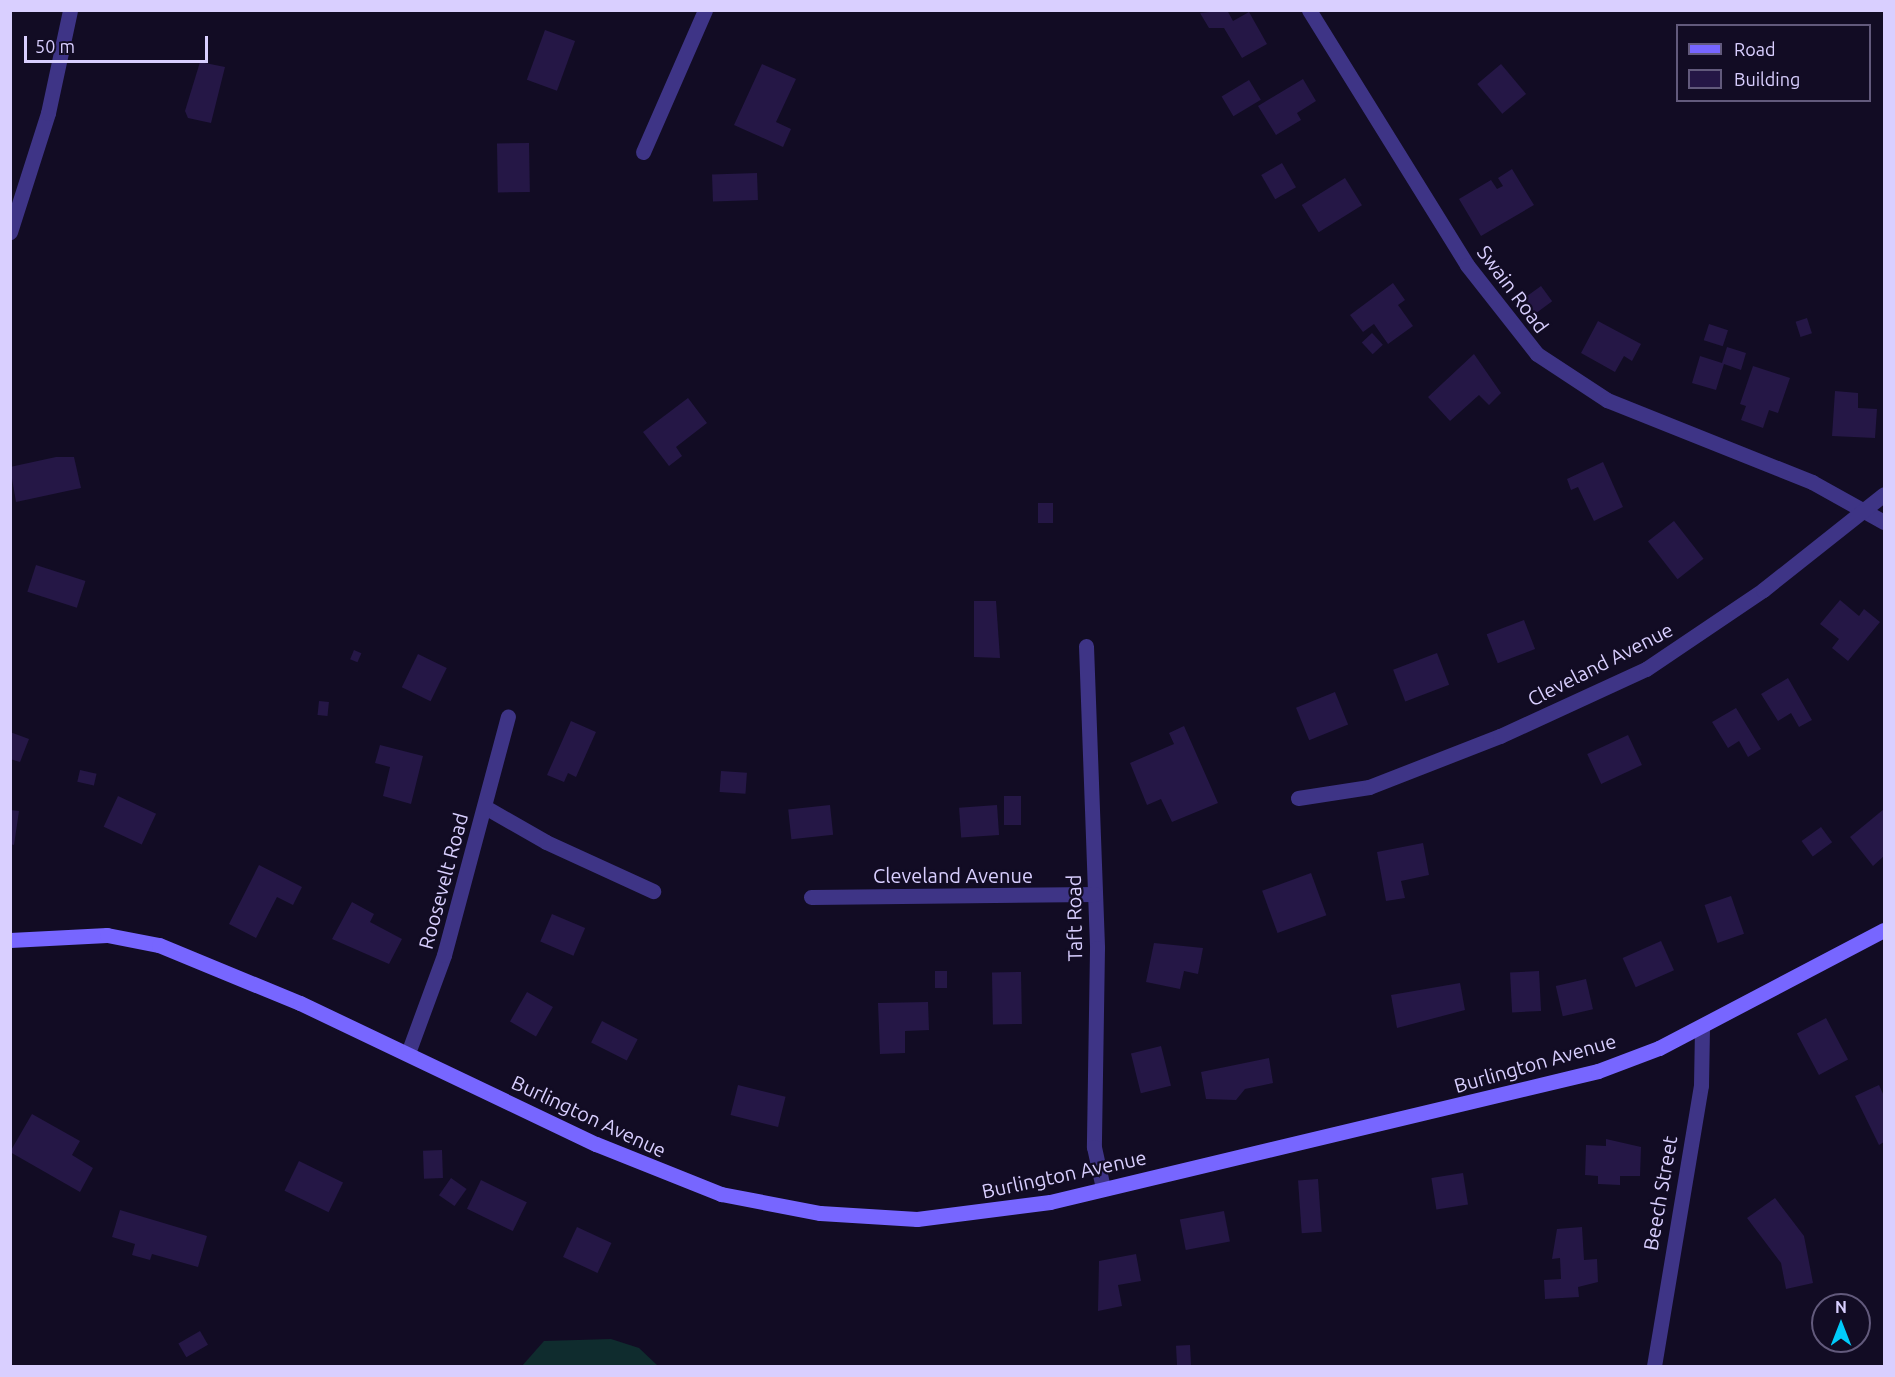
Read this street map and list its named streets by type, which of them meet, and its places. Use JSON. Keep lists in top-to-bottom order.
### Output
{
  "streets": {
    "main road": ["Burlington Avenue"],
    "street": [
      "Swain Road",
      "Cleveland Avenue",
      "Roosevelt Road",
      "Taft Road",
      "Beech Street"
    ]
  },
  "crossings": [
    ["Swain Road", "Cleveland Avenue"],
    ["Cleveland Avenue", "Taft Road"],
    ["Roosevelt Road", "Burlington Avenue"],
    ["Taft Road", "Burlington Avenue"],
    ["Burlington Avenue", "Beech Street"]
  ],
  "legend": ["Road", "Building"],
  "scale_bar": "50 m",
  "north": "top"
}
